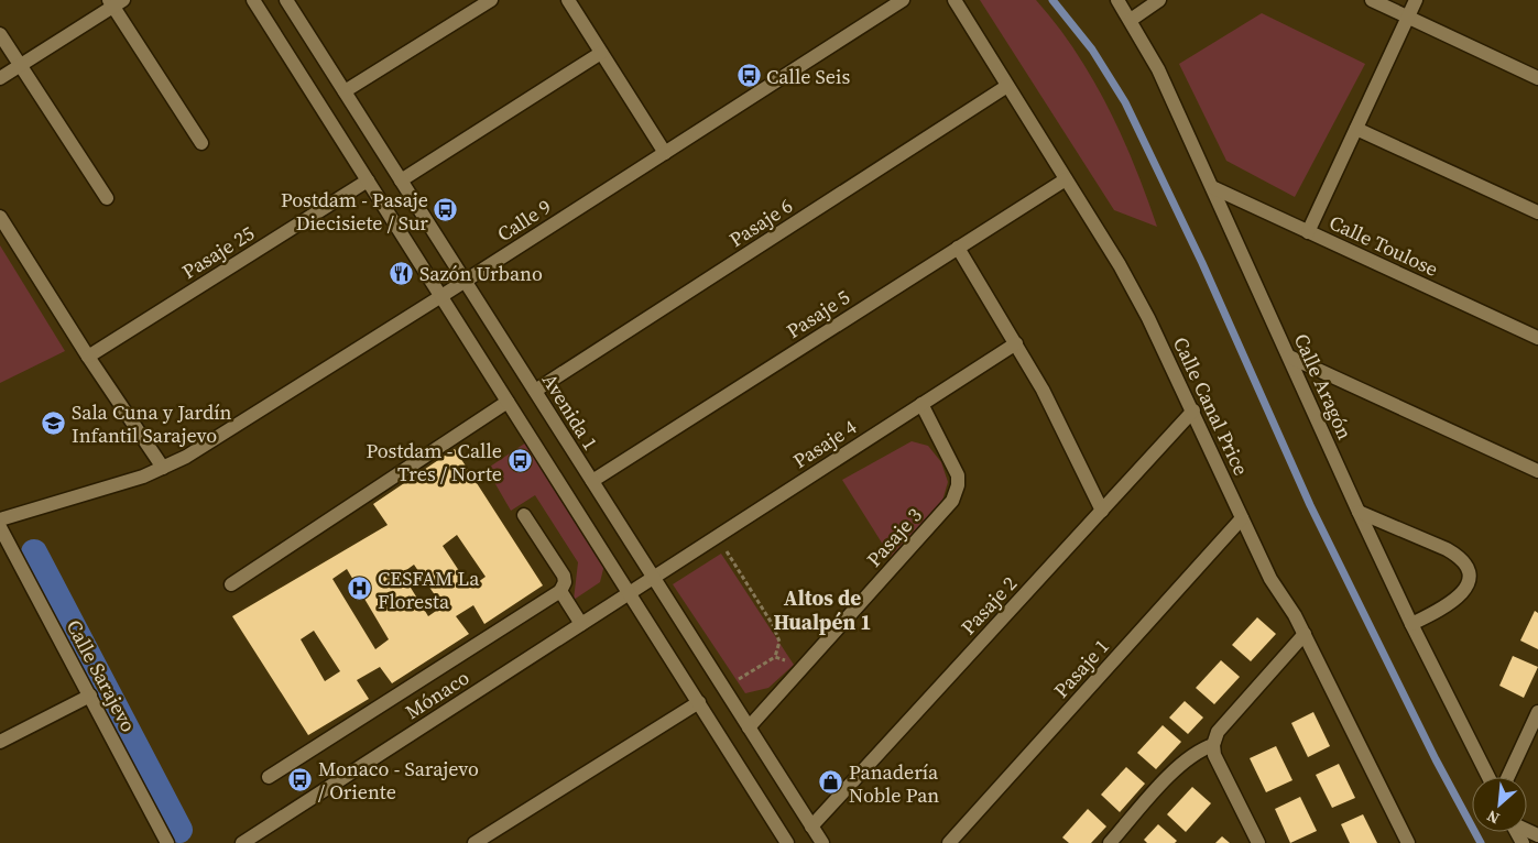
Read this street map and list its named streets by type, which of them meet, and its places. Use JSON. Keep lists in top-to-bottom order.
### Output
{
  "streets": {
    "street": [
      "Calle 9",
      "Pasaje 6",
      "Calle Toulose",
      "Pasaje 25",
      "Pasaje 5",
      "Calle Aragón",
      "Calle Canal Price",
      "Avenida 1",
      "Pasaje 4",
      "Pasaje 3",
      "Pasaje 2",
      "Pasaje 1",
      "Calle Sarajevo",
      "Mónaco"
    ]
  },
  "crossings": [
    ["Calle 9", "Avenida 1"],
    ["Pasaje 6", "Calle Canal Price"],
    ["Pasaje 6", "Avenida 1"],
    ["Calle Toulose", "Calle Aragón"],
    ["Pasaje 5", "Calle Canal Price"],
    ["Pasaje 5", "Avenida 1"],
    ["Calle Canal Price", "Pasaje 2"],
    ["Calle Canal Price", "Pasaje 1"],
    ["Avenida 1", "Pasaje 4"],
    ["Avenida 1", "Pasaje 3"],
    ["Avenida 1", "Pasaje 2"],
    ["Avenida 1", "Mónaco"],
    ["Pasaje 4", "Pasaje 3"],
    ["Pasaje 4", "Mónaco"]
  ],
  "districts": ["Altos de Hualpén 1"],
  "places": {
    "bus stop": [
      "Calle Seis",
      "Postdam - Pasaje Diecisiete / Sur",
      "Postdam - Calle Tres / Norte",
      "Monaco - Sarajevo / Oriente"
    ],
    "restaurant": ["Sazón Urbano"],
    "school or university": ["Sala Cuna y Jardín Infantil Sarajevo"],
    "hospital": ["CESFAM La Floresta"],
    "shop": ["Panadería Noble Pan"]
  },
  "north": "bottom left"
}
